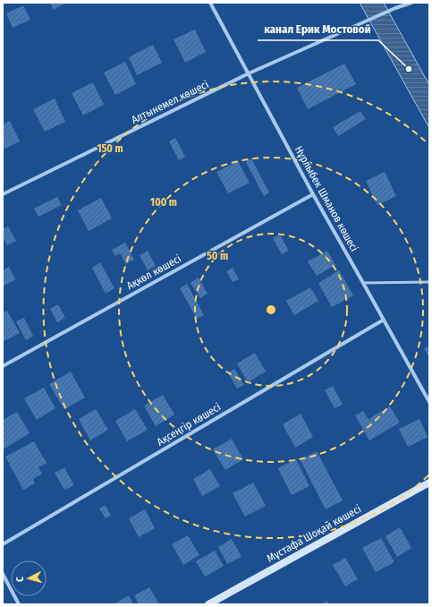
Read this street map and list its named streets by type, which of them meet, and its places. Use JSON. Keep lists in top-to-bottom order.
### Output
{
  "streets": {
    "main road": ["Мұстафа Шоқай көшесi"],
    "street": [
      "Алтынемел көшесі",
      "Нұрлыбек Шманов көшесі",
      "Ақкөл көшесі",
      "Ақсеңгір көшесі"
    ]
  },
  "crossings": [
    ["Алтынемел көшесі", "Нұрлыбек Шманов көшесі"],
    ["Нұрлыбек Шманов көшесі", "Ақкөл көшесі"],
    ["Нұрлыбек Шманов көшесі", "Ақсеңгір көшесі"]
  ],
  "places": ["канал Ерик Мостовой"],
  "north": "left",
  "rings": ["150 m", "100 m", "50 m"]
}
